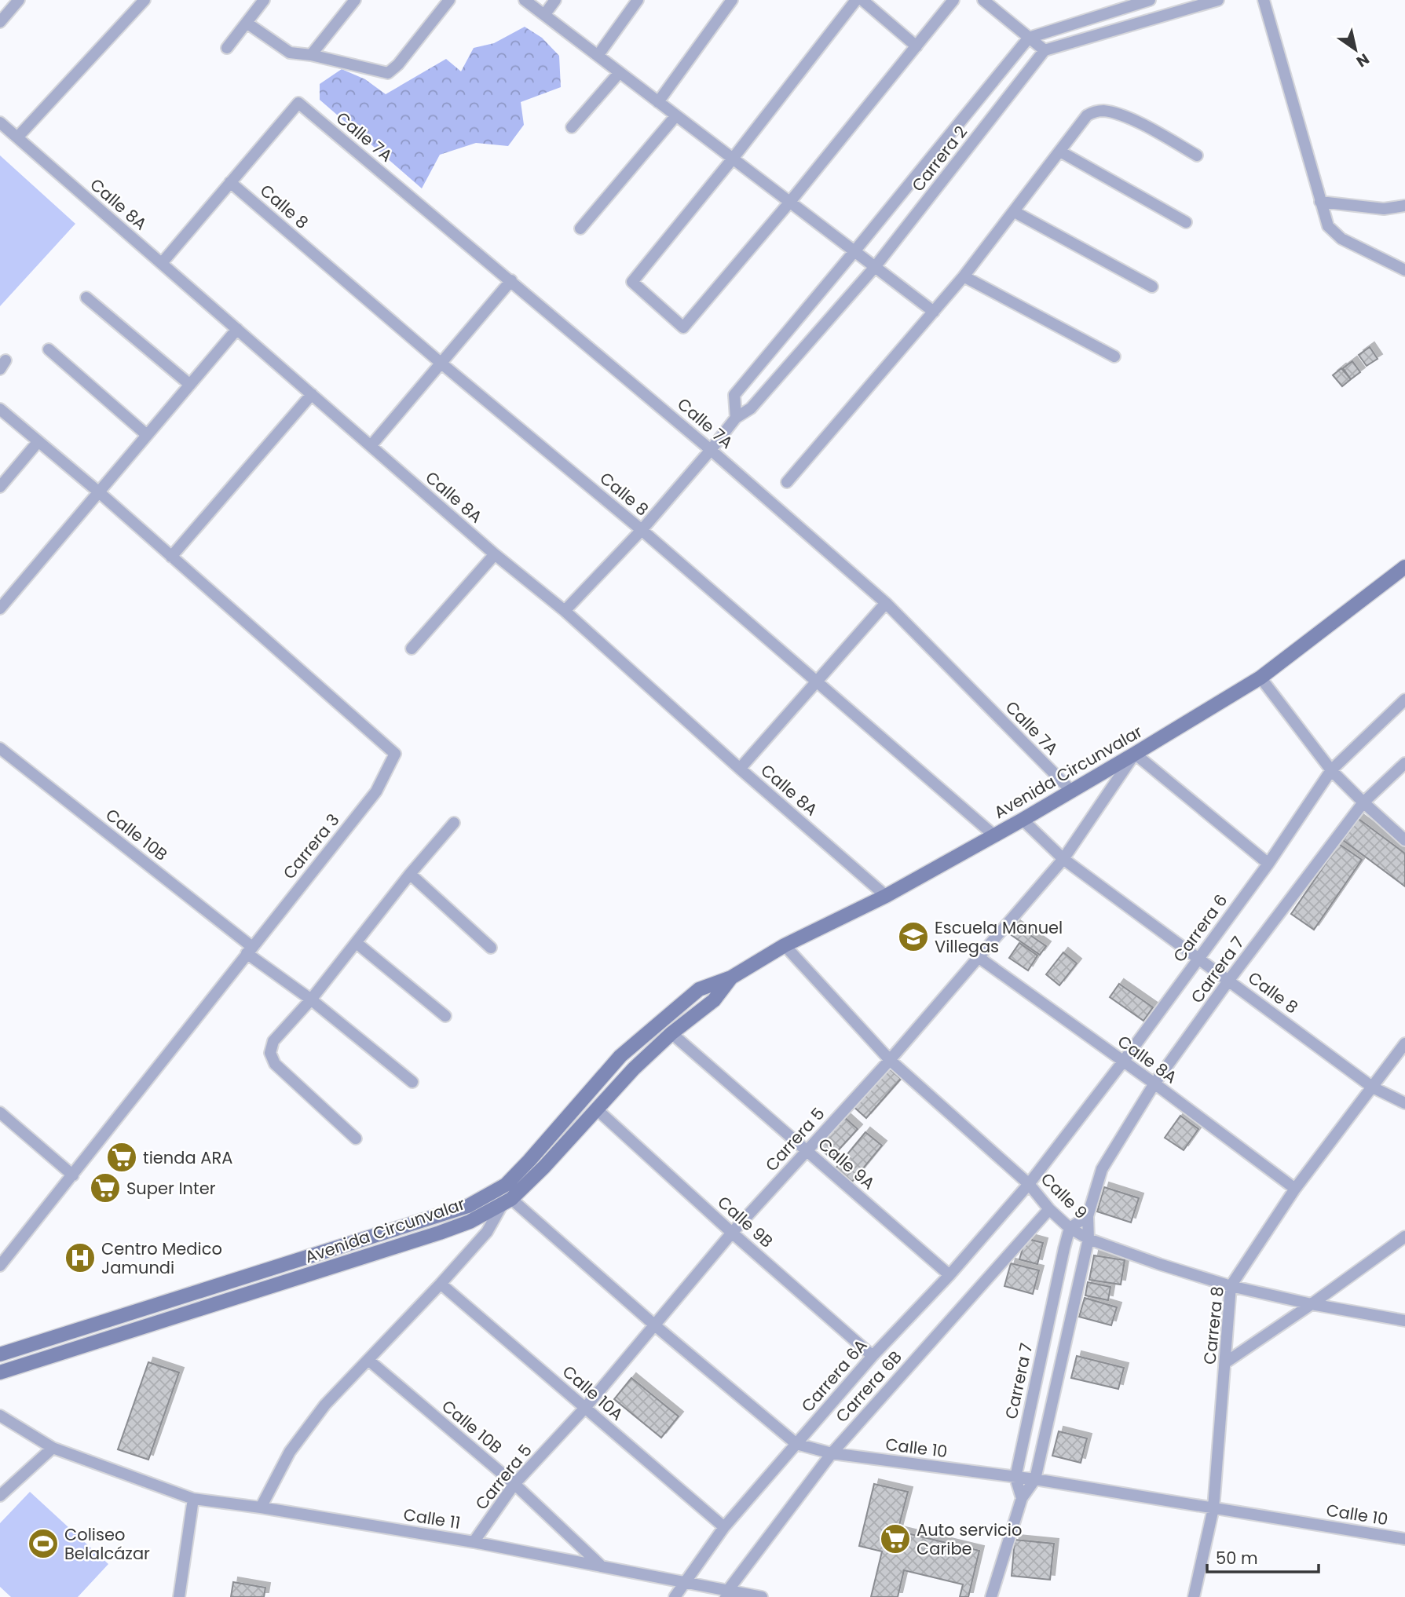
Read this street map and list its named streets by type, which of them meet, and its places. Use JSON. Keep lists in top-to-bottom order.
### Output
{
  "streets": {
    "main road": ["Avenida Circunvalar"],
    "street": [
      "Calle 7A",
      "Carrera 2",
      "Calle 8A",
      "Calle 8",
      "Calle 10B",
      "Carrera 3",
      "Carrera 6",
      "Carrera 7",
      "Carrera 5",
      "Calle 9A",
      "Calle 9",
      "Calle 9B",
      "Carrera 8",
      "Carrera 6A",
      "Carrera 6B",
      "Calle 10A",
      "Calle 10",
      "Calle 11"
    ]
  },
  "crossings": [
    ["Calle 7A", "Carrera 2"],
    ["Calle 7A", "Calle 8"],
    ["Calle 7A", "Avenida Circunvalar"],
    ["Carrera 2", "Calle 8A"],
    ["Carrera 2", "Calle 8"],
    ["Calle 8A", "Avenida Circunvalar"],
    ["Calle 8A", "Carrera 6"],
    ["Calle 8A", "Carrera 7"],
    ["Calle 8A", "Carrera 5"],
    ["Calle 8A", "Carrera 8"],
    ["Calle 8", "Avenida Circunvalar"],
    ["Calle 8", "Carrera 6"],
    ["Calle 8", "Carrera 7"],
    ["Calle 8", "Carrera 5"],
    ["Calle 8", "Carrera 8"],
    ["Avenida Circunvalar", "Carrera 5"],
    ["Avenida Circunvalar", "Calle 9A"],
    ["Avenida Circunvalar", "Calle 9"],
    ["Avenida Circunvalar", "Calle 9B"],
    ["Avenida Circunvalar", "Calle 10"],
    ["Calle 10B", "Carrera 3"],
    ["Calle 10B", "Carrera 5"],
    ["Calle 10B", "Calle 11"],
    ["Carrera 6", "Calle 9"],
    ["Carrera 6", "Carrera 6A"],
    ["Carrera 7", "Calle 9"],
    ["Carrera 7", "Calle 10"],
    ["Carrera 5", "Calle 9A"],
    ["Carrera 5", "Calle 9"],
    ["Carrera 5", "Calle 9B"],
    ["Carrera 5", "Calle 10A"],
    ["Carrera 5", "Calle 10"],
    ["Carrera 5", "Calle 11"],
    ["Calle 9A", "Carrera 6A"],
    ["Calle 9", "Carrera 8"],
    ["Calle 9", "Carrera 6A"],
    ["Calle 9", "Carrera 6B"],
    ["Calle 9B", "Carrera 6A"],
    ["Carrera 8", "Calle 10"],
    ["Carrera 6A", "Calle 10A"],
    ["Carrera 6A", "Calle 10"],
    ["Carrera 6A", "Calle 11"],
    ["Carrera 6B", "Calle 10"],
    ["Carrera 6B", "Calle 11"]
  ],
  "places": {
    "school or university": ["Escuela Manuel Villegas"],
    "supermarket": ["tienda ARA", "Super Inter", "Auto servicio Caribe"],
    "hospital": ["Centro Medico Jamundi"],
    "sports": ["Coliseo Belalcázar"]
  },
  "scale_bar": "50 m",
  "north": "bottom right"
}
